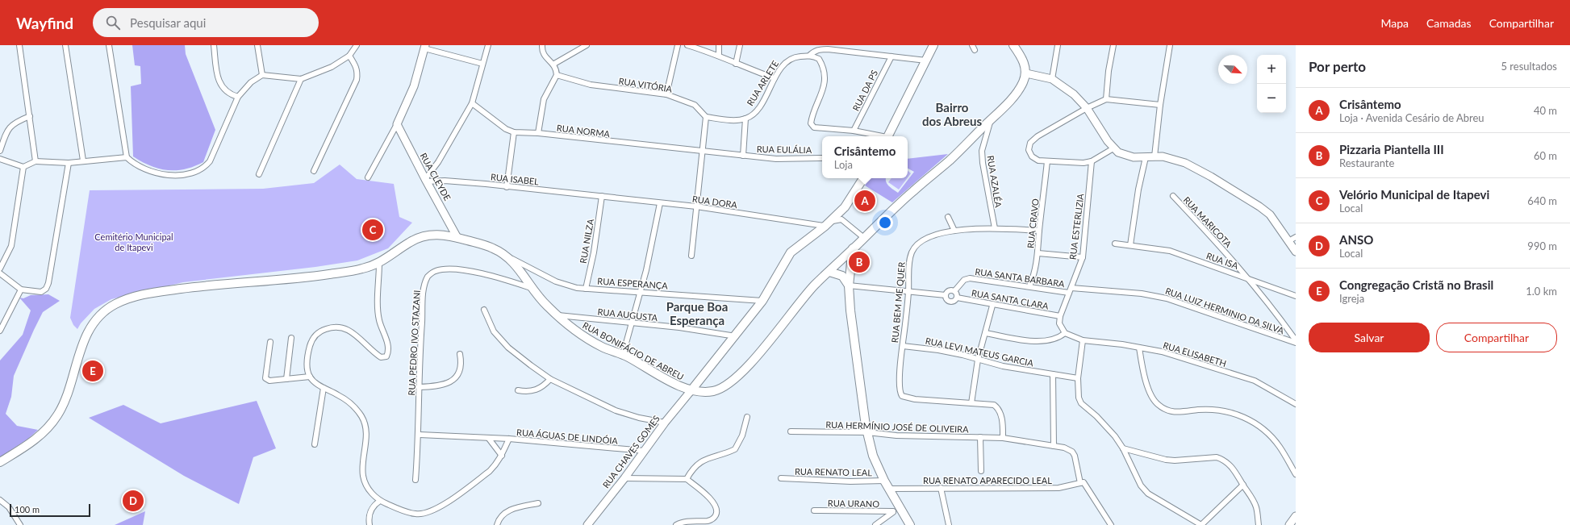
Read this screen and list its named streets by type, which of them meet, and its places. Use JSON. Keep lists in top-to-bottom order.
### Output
{
  "streets": {
    "main road": ["RUA BONIFÁCIO DE ABREU"],
    "street": [
      "RUA ARLETE",
      "RUA VITÓRIA",
      "RUA DA PS",
      "RUA NORMA",
      "RUA EULÁLIA",
      "RUA CLEYDE",
      "RUA ISABEL",
      "RUA AZALÉA",
      "RUA DORA",
      "RUA MARICOTA",
      "RUA CRAVO",
      "RUA ESTERLIZIA",
      "RUA NILZA",
      "RUA ISA",
      "RUA SANTA BARBARA",
      "RUA ESPERANÇA",
      "RUA SANTA CLARA",
      "RUA BEM ME QUER",
      "RUA LUIZ HERMINIO DA SILVA",
      "RUA AUGUSTA",
      "RUA PEDRO IVO STAZANI",
      "RUA LEVI MATEUS GARCIA",
      "RUA ELISABETH",
      "RUA HERMÍNIO JOSÉ DE OLIVEIRA",
      "RUA ÁGUAS DE LINDÓIA",
      "RUA CHAVES GOMES",
      "RUA RENATO LEAL",
      "RUA RENATO APARECIDO LEAL",
      "RUA URANO"
    ]
  },
  "crossings": [
    ["RUA ARLETE", "RUA DA PS"],
    ["RUA ARLETE", "RUA NORMA"],
    ["RUA ARLETE", "RUA EULÁLIA"],
    ["RUA NORMA", "RUA EULÁLIA"],
    ["RUA CLEYDE", "RUA ISABEL"],
    ["RUA CLEYDE", "RUA BONIFÁCIO DE ABREU"],
    ["RUA ISABEL", "RUA DORA"],
    ["RUA ISABEL", "RUA NILZA"],
    ["RUA AZALÉA", "RUA BEM ME QUER"],
    ["RUA AZALÉA", "RUA BONIFÁCIO DE ABREU"],
    ["RUA DORA", "RUA NILZA"],
    ["RUA MARICOTA", "RUA ISA"],
    ["RUA CRAVO", "RUA SANTA BARBARA"],
    ["RUA CRAVO", "RUA BEM ME QUER"],
    ["RUA ESTERLIZIA", "RUA SANTA BARBARA"],
    ["RUA ESTERLIZIA", "RUA SANTA CLARA"],
    ["RUA ESTERLIZIA", "RUA LUIZ HERMINIO DA SILVA"],
    ["RUA NILZA", "RUA ESPERANÇA"],
    ["RUA SANTA BARBARA", "RUA SANTA CLARA"],
    ["RUA SANTA BARBARA", "RUA LUIZ HERMINIO DA SILVA"],
    ["RUA ESPERANÇA", "RUA BONIFÁCIO DE ABREU"],
    ["RUA BEM ME QUER", "RUA LEVI MATEUS GARCIA"],
    ["RUA AUGUSTA", "RUA BONIFÁCIO DE ABREU"],
    ["RUA PEDRO IVO STAZANI", "RUA BONIFÁCIO DE ABREU"],
    ["RUA PEDRO IVO STAZANI", "RUA ÁGUAS DE LINDÓIA"],
    ["RUA BONIFÁCIO DE ABREU", "RUA CHAVES GOMES"],
    ["RUA HERMÍNIO JOSÉ DE OLIVEIRA", "RUA RENATO APARECIDO LEAL"],
    ["RUA ÁGUAS DE LINDÓIA", "RUA CHAVES GOMES"]
  ],
  "districts": ["Bairro dos Abreus", "Parque Boa Esperança"],
  "parks": ["Cemitério Municipal de Itapevi"],
  "scale_bar": "100 m",
  "north": "bottom right",
  "page": {
    "header": "Wayfind",
    "search": "Pesquisar aqui",
    "nav": ["Mapa", "Camadas", "Compartilhar"],
    "heading": ["Por perto", "5 resultados"],
    "map_buttons": ["+", "−"],
    "list": [
      {
        "mark": "A",
        "name": "Crisântemo",
        "note": "Loja · Avenida Cesário de Abreu",
        "value": "40 m"
      },
      {
        "mark": "B",
        "name": "Pizzaria Piantella III",
        "note": "Restaurante",
        "value": "60 m"
      },
      {
        "mark": "C",
        "name": "Velório Municipal de Itapevi",
        "note": "Local",
        "value": "640 m"
      },
      {
        "mark": "D",
        "name": "ANSO",
        "note": "Local",
        "value": "990 m"
      },
      {
        "mark": "E",
        "name": "Congregação Cristã no Brasil",
        "note": "Igreja",
        "value": "1.0 km"
      }
    ],
    "popup": ["Crisântemo", "Loja"],
    "pins": [
      "A",
      "C",
      "B",
      "E",
      "D"
    ],
    "buttons": ["Salvar", "Compartilhar"],
    "scale": "100 m"
  }
}
